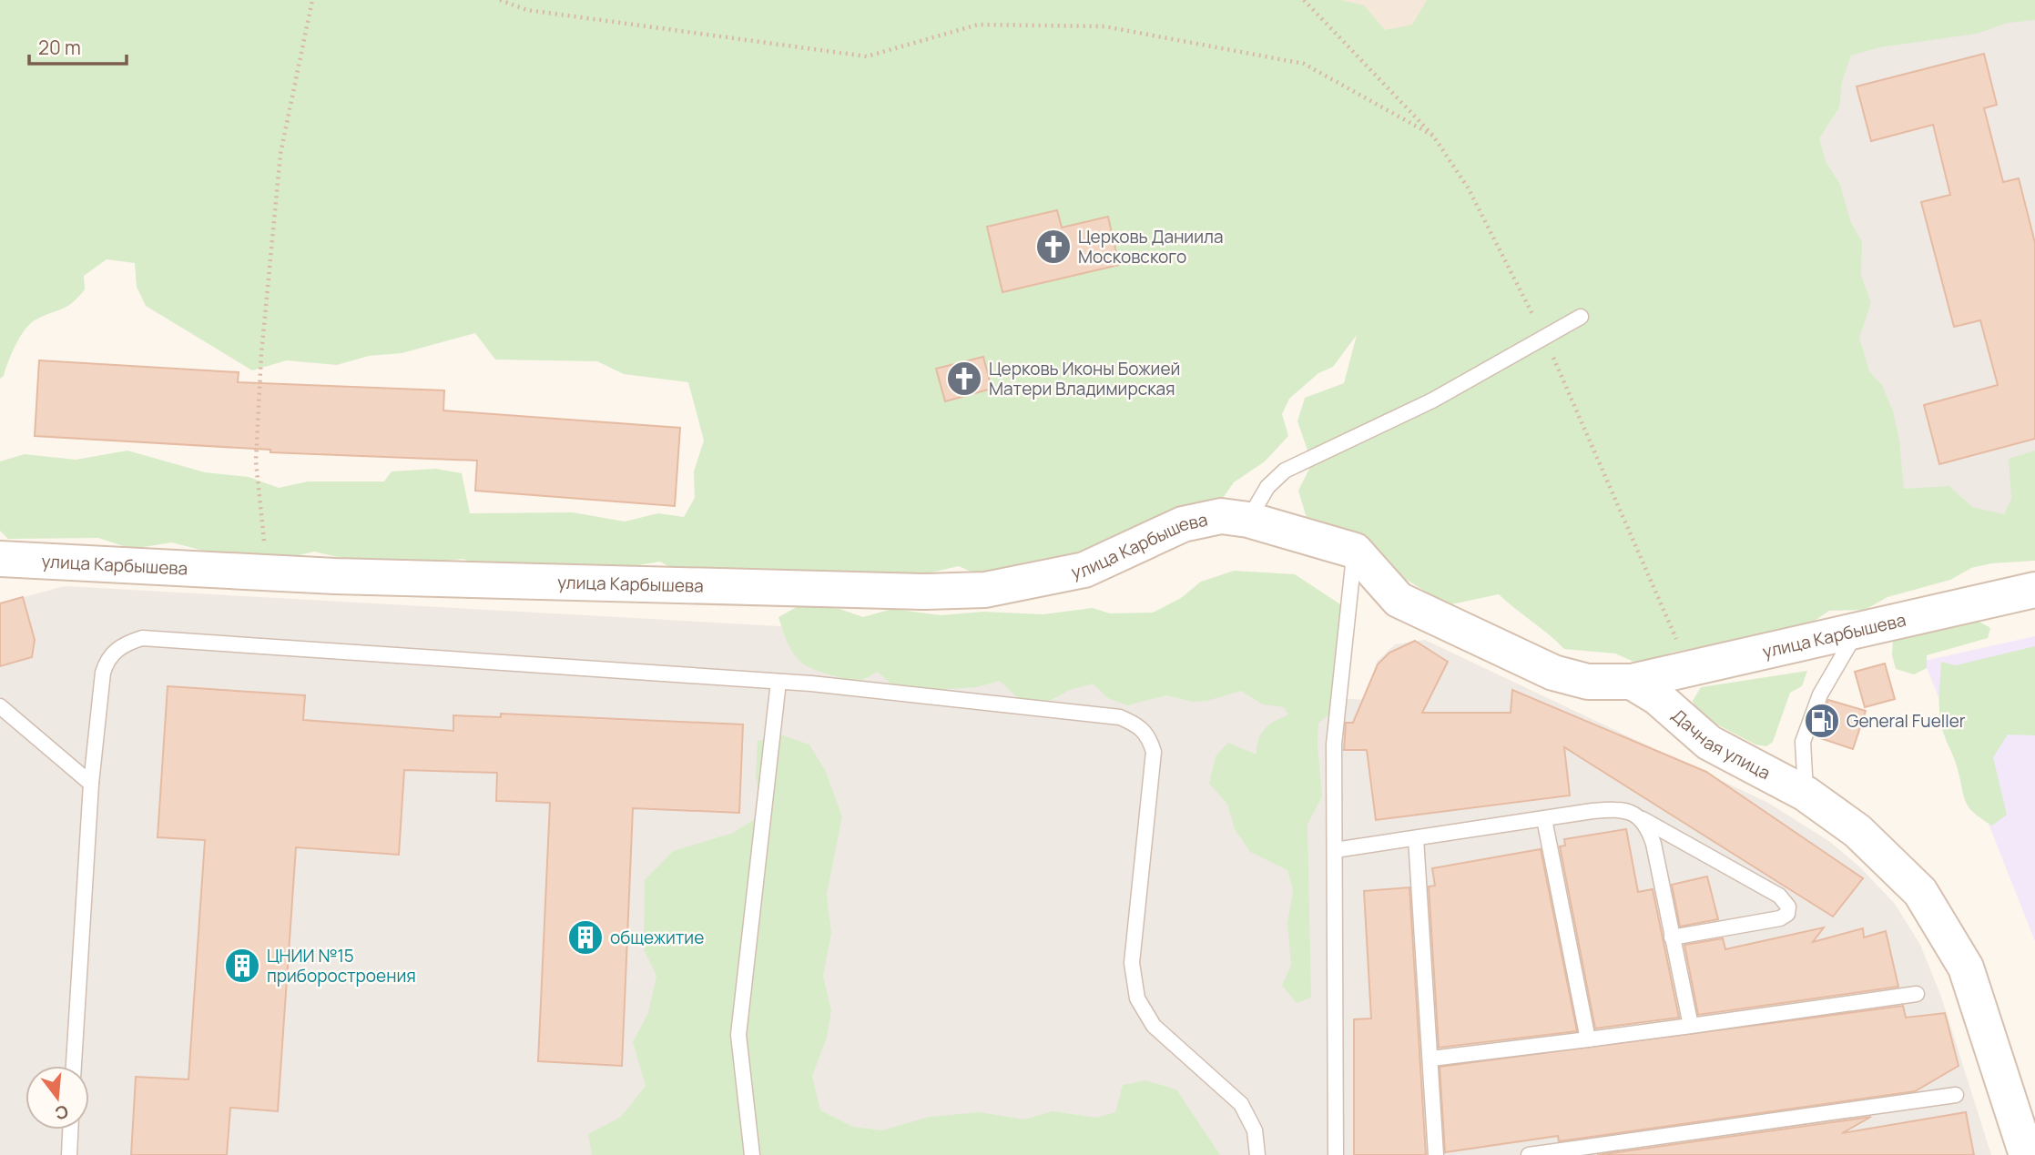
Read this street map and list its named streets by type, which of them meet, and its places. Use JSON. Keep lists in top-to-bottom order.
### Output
{
  "streets": {
    "street": ["улица Карбышева", "Дачная улица"]
  },
  "crossings": [
    ["улица Карбышева", "Дачная улица"]
  ],
  "places": {
    "church": ["Церковь Даниила Московского", "Церковь Иконы Божией Матери Владимирская"],
    "fuel station": ["General Fueller"],
    "building": ["общежитие", "ЦНИИ №15 приборостроения"]
  },
  "scale_bar": "20 m",
  "north": "bottom"
}
